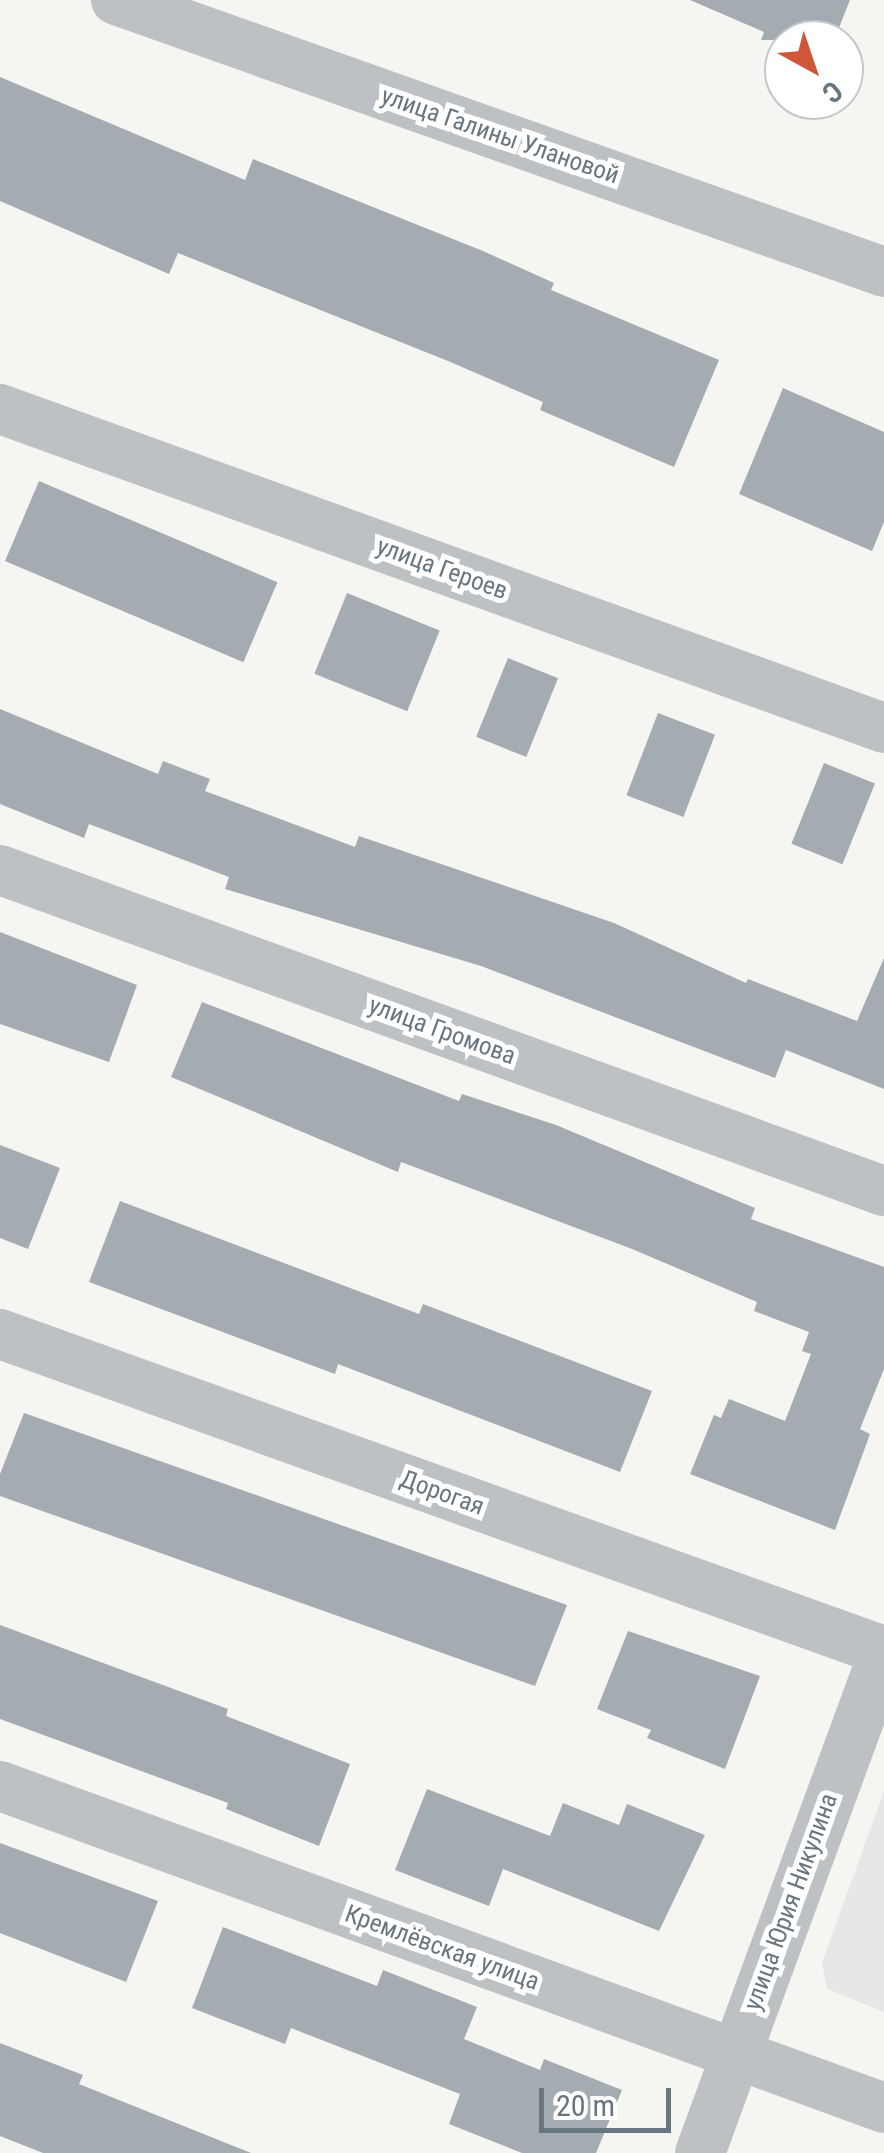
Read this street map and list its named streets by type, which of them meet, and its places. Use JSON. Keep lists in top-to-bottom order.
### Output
{
  "streets": {
    "street": [
      "улица Галины Улановой",
      "улица Героев",
      "улица Громова",
      "Дорогая",
      "улица Юрия Никулина",
      "Кремлёвская улица"
    ]
  },
  "crossings": [
    ["Дорогая", "улица Юрия Никулина"],
    ["улица Юрия Никулина", "Кремлёвская улица"]
  ],
  "scale_bar": "20 m",
  "north": "bottom right"
}
